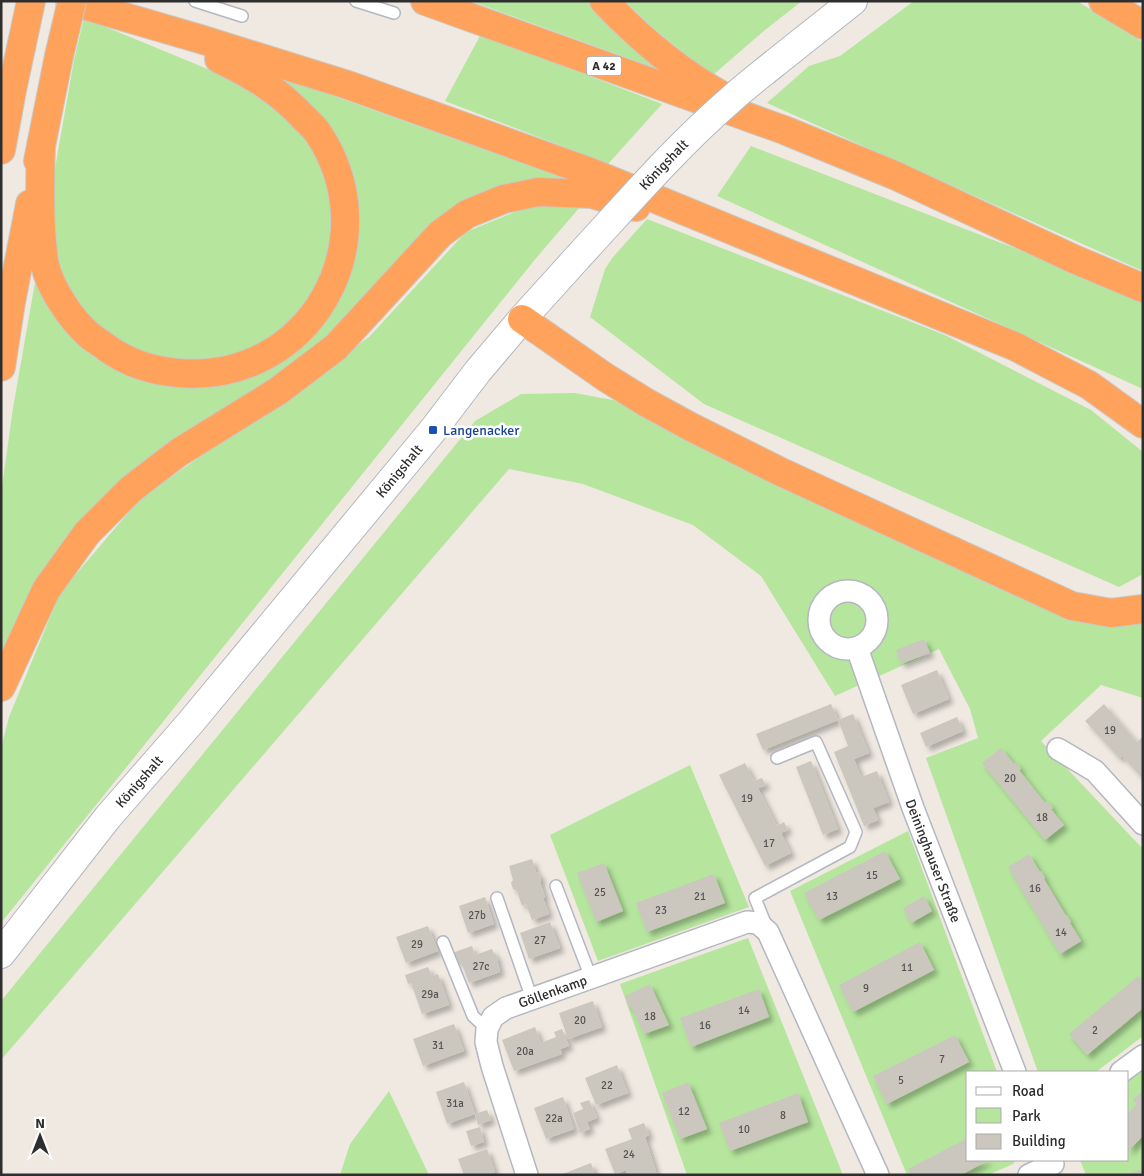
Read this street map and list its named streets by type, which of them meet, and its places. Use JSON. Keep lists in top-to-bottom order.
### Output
{
  "streets": {
    "highway": ["A 42"],
    "main road": ["Königshalt"],
    "street": ["Deininghauser Straße", "Göllenkamp"]
  },
  "places": {
    "transit": ["Langenacker"]
  },
  "house_numbers": [
    "19",
    "20",
    "19",
    "18",
    "17",
    "15",
    "16",
    "25",
    "21",
    "13",
    "23",
    "27b",
    "14",
    "27",
    "29",
    "27c",
    "11",
    "9",
    "29a",
    "14",
    "18",
    "20",
    "16",
    "2",
    "31",
    "20a",
    "7",
    "5",
    "22",
    "31a",
    "12",
    "8",
    "22a",
    "10",
    "24"
  ],
  "legend": ["Road", "Park", "Building"],
  "north": "top"
}
